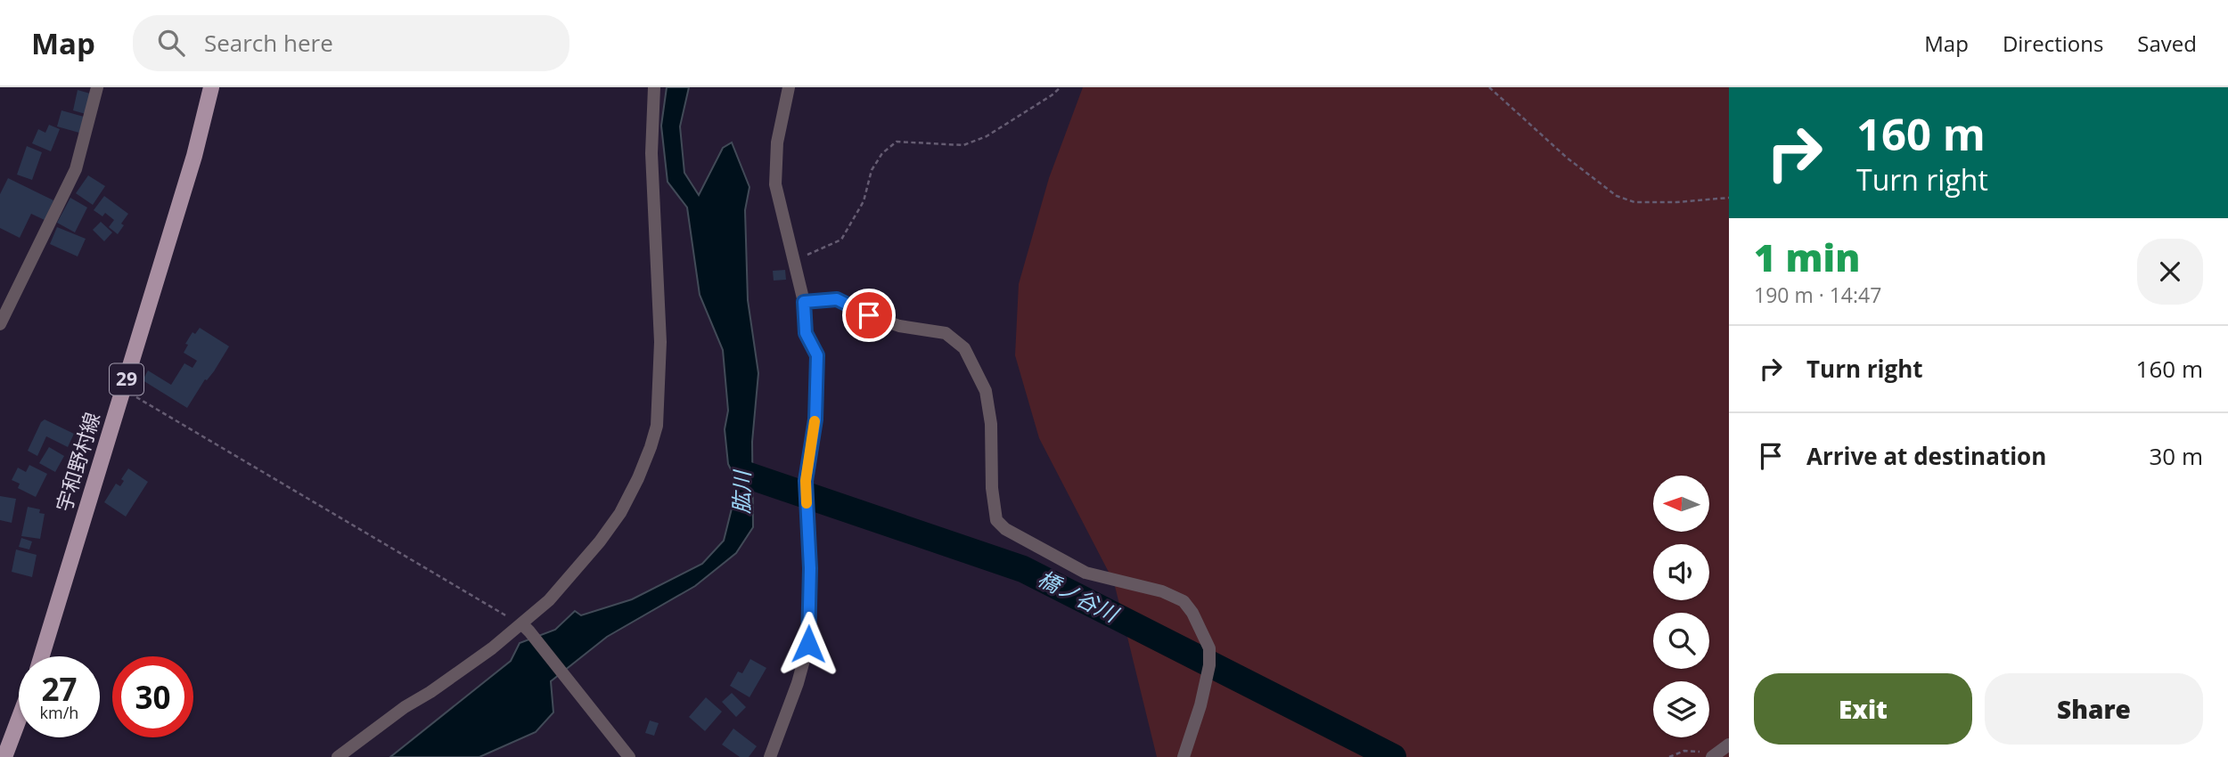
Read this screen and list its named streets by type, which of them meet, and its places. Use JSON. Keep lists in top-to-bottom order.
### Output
{
  "streets": {
    "main road": ["29", "宇和野村線"]
  },
  "water": ["肱川", "橋ノ谷川"],
  "north": "left",
  "page": {
    "header": "Map",
    "search": "Search here",
    "nav": ["Map", "Directions", "Saved"],
    "turn": ["160 m", "Turn right"],
    "heading": ["1 min", "190 m · 14:47"],
    "list": [
      {
        "name": "Turn right",
        "value": "160 m"
      },
      {
        "name": "Arrive at destination",
        "value": "30 m"
      }
    ],
    "speed": "27 km/h",
    "limit": "30",
    "buttons": ["Exit", "Share"]
  }
}
